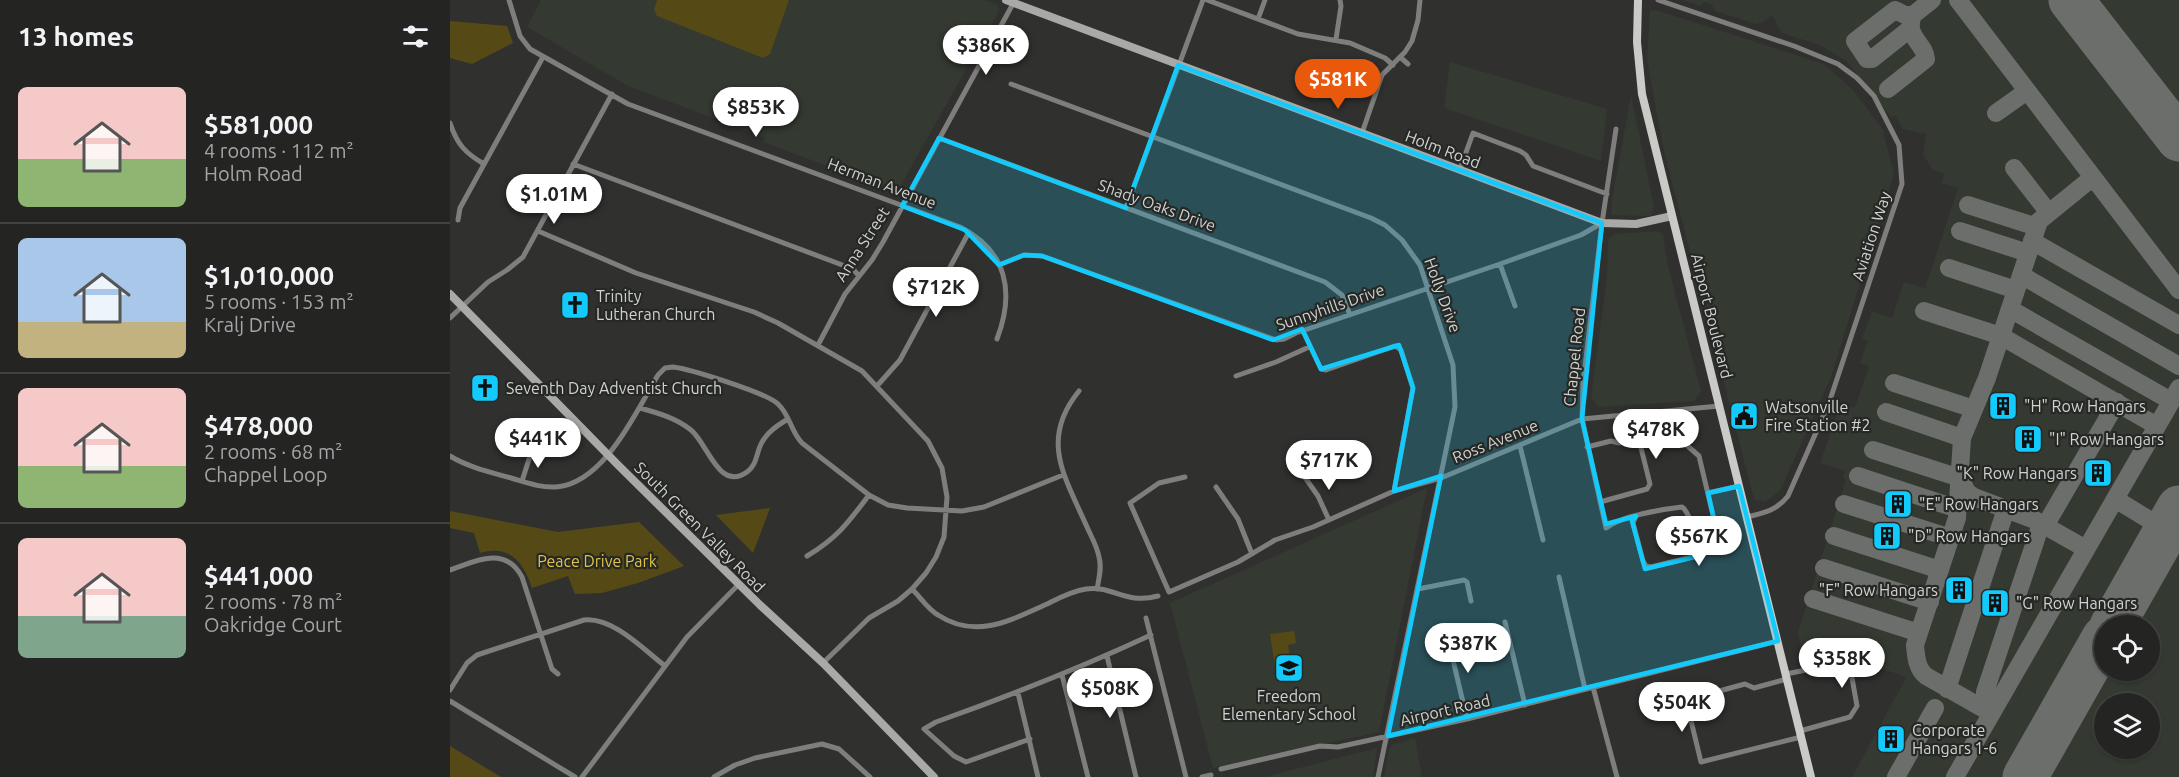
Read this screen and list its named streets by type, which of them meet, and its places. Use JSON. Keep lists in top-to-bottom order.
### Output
{
  "streets": {
    "main road": ["Airport Boulevard"],
    "street": [
      "Holm Road",
      "Herman Avenue",
      "Shady Oaks Drive",
      "Aviation Way",
      "Anna Street",
      "Holly Drive",
      "Sunnyhills Drive",
      "Chappel Road",
      "Ross Avenue",
      "South Green Valley Road",
      "Airport Road"
    ]
  },
  "crossings": [
    ["Holm Road", "Anna Street"],
    ["Holm Road", "Sunnyhills Drive"],
    ["Holm Road", "Airport Boulevard"],
    ["Holm Road", "Chappel Road"],
    ["Herman Avenue", "Anna Street"],
    ["Herman Avenue", "Sunnyhills Drive"],
    ["Shady Oaks Drive", "Anna Street"],
    ["Shady Oaks Drive", "Sunnyhills Drive"],
    ["Aviation Way", "Airport Boulevard"],
    ["Holly Drive", "Sunnyhills Drive"],
    ["Holly Drive", "Ross Avenue"],
    ["Holly Drive", "Airport Road"],
    ["Sunnyhills Drive", "Chappel Road"],
    ["Airport Boulevard", "Ross Avenue"],
    ["Airport Boulevard", "Airport Road"],
    ["Chappel Road", "Ross Avenue"]
  ],
  "parks": ["Peace Drive Park"],
  "places": {
    "church": ["Trinity Lutheran Church", "Seventh Day Adventist Church"],
    "building": [
      "\"H\" Row Hangars",
      "\"I\" Row Hangars",
      "\"K\" Row Hangars",
      "\"E\" Row Hangars",
      "\"D\" Row Hangars",
      "\"F\" Row Hangars",
      "\"G\" Row Hangars",
      "Corporate Hangars 1-6"
    ],
    "public building": ["Watsonville Fire Station #2"],
    "school or university": ["Freedom Elementary School"]
  },
  "page": {
    "heading": "13 homes",
    "price": [
      "$386K",
      "$581K",
      "$853K",
      "$1.01M",
      "$712K",
      "$478K",
      "$441K",
      "$717K",
      "$567K",
      "$387K",
      "$358K",
      "$508K",
      "$504K"
    ],
    "list": [
      {
        "name": "$581,000",
        "note": "4 rooms · 112 m² · Holm Road"
      },
      {
        "name": "$1,010,000",
        "note": "5 rooms · 153 m² · Kralj Drive"
      },
      {
        "name": "$478,000",
        "note": "2 rooms · 68 m² · Chappel Loop"
      },
      {
        "name": "$441,000",
        "note": "2 rooms · 78 m² · Oakridge Court"
      }
    ]
  }
}
